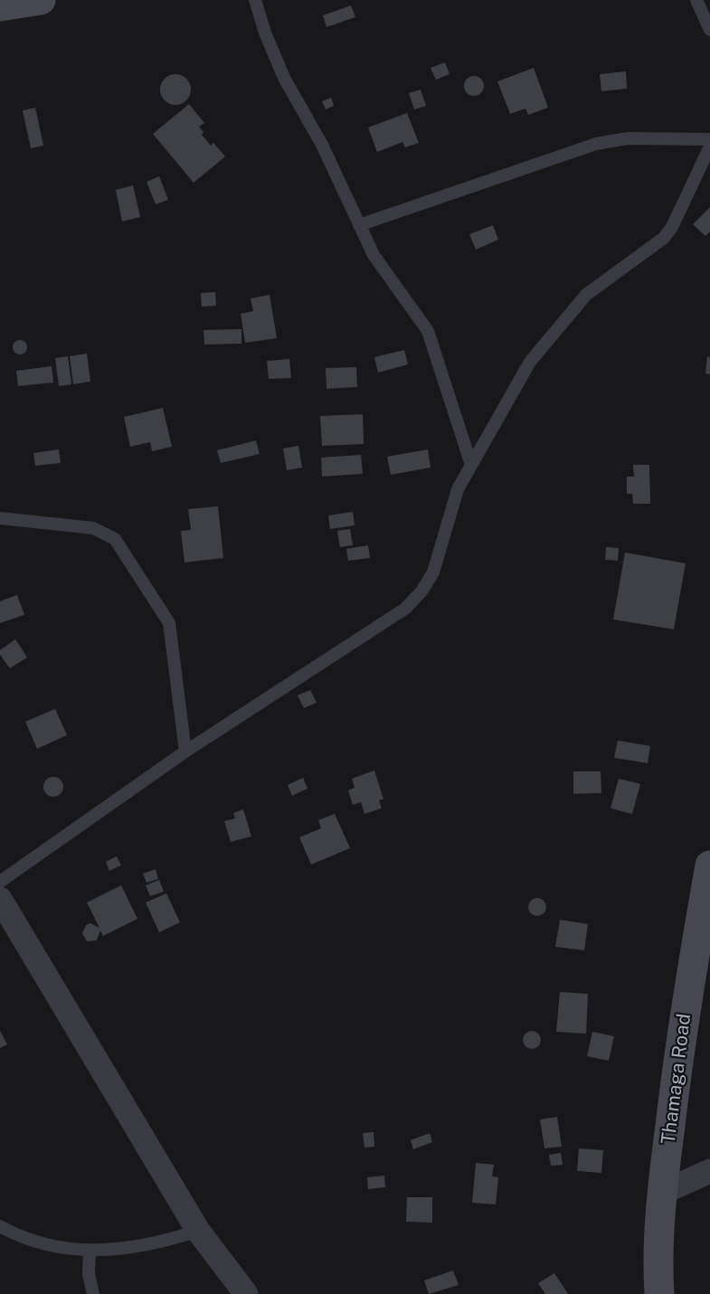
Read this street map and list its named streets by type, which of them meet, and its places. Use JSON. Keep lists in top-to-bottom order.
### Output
{
  "streets": {
    "main road": ["Thamaga Road"]
  }
}
